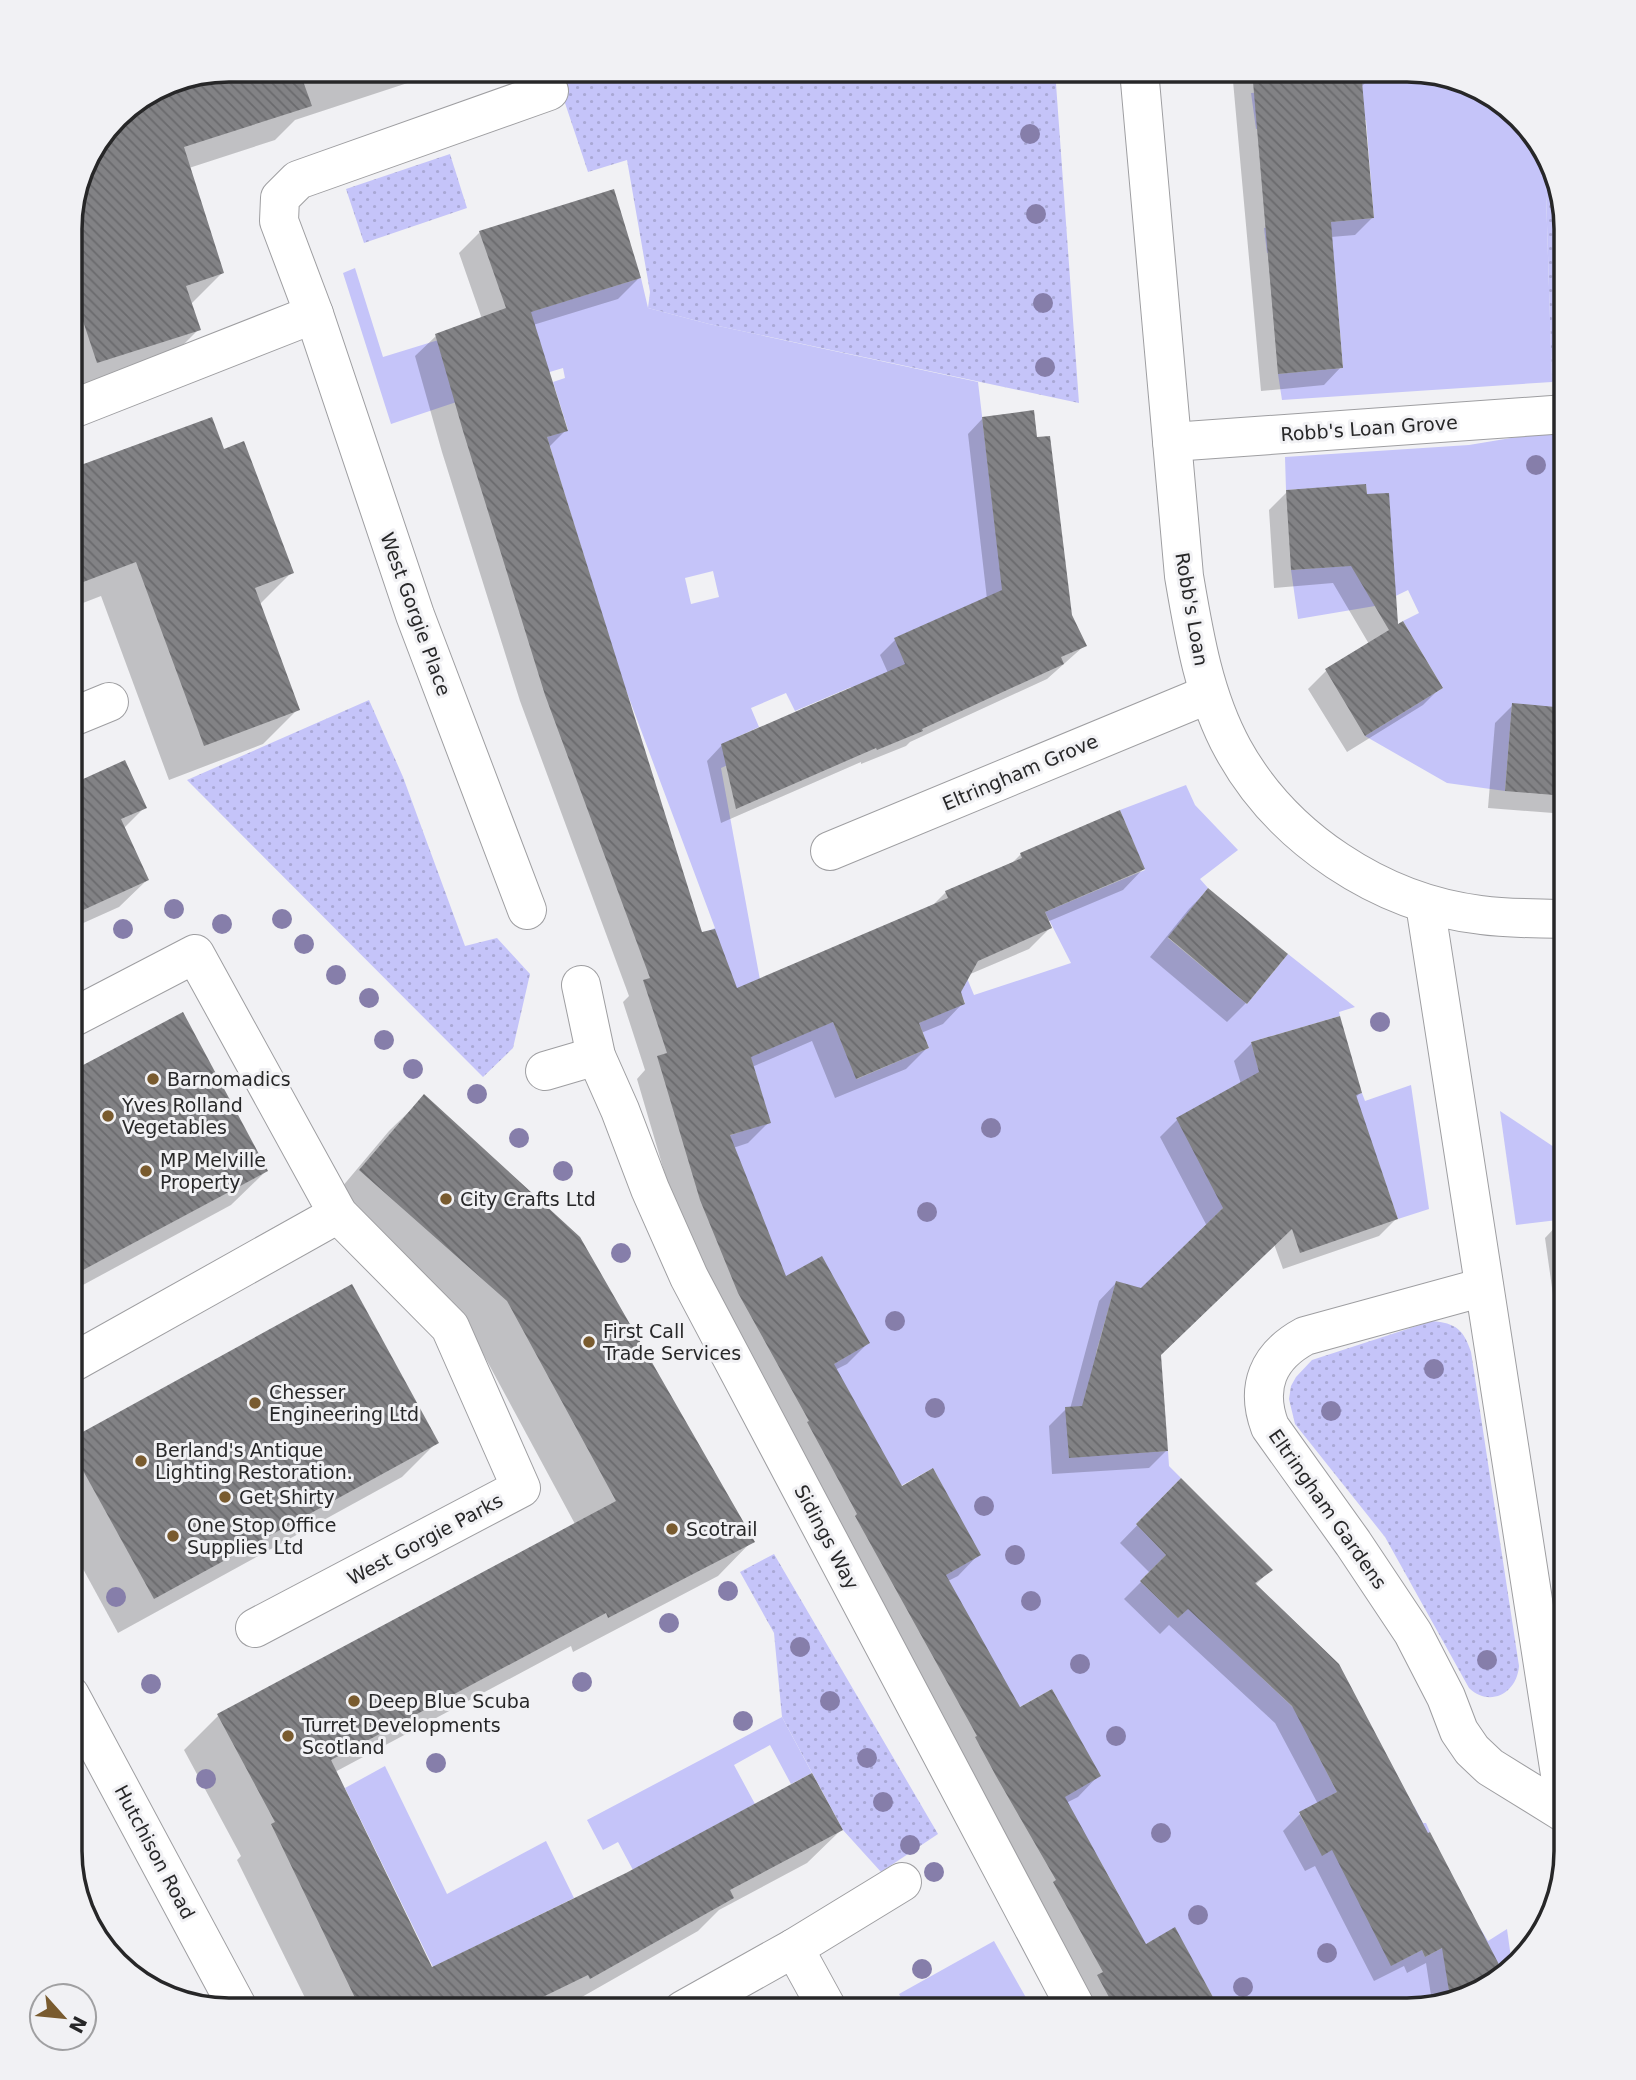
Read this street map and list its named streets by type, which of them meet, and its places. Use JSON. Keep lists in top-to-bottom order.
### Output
{
  "streets": {
    "street": [
      "Robb's Loan Grove",
      "Robb's Loan",
      "West Gorgie Place",
      "Eltringham Grove",
      "Eltringham Gardens",
      "Sidings Way",
      "West Gorgie Parks",
      "Hutchison Road"
    ]
  },
  "crossings": [
    ["Robb's Loan Grove", "Robb's Loan"],
    ["Robb's Loan", "Eltringham Grove"],
    ["Robb's Loan", "Eltringham Gardens"]
  ],
  "places": [
    "Barnomadics",
    "Yves Rolland Vegetables",
    "MP Melville Property",
    "City Crafts Ltd",
    "First Call Trade Services",
    "Chesser Engineering Ltd",
    "Berland's Antique Lighting Restoration.",
    "Get Shirty",
    "Scotrail",
    "One Stop Office Supplies Ltd",
    "Deep Blue Scuba",
    "Turret Developments Scotland"
  ],
  "north": "bottom right"
}
